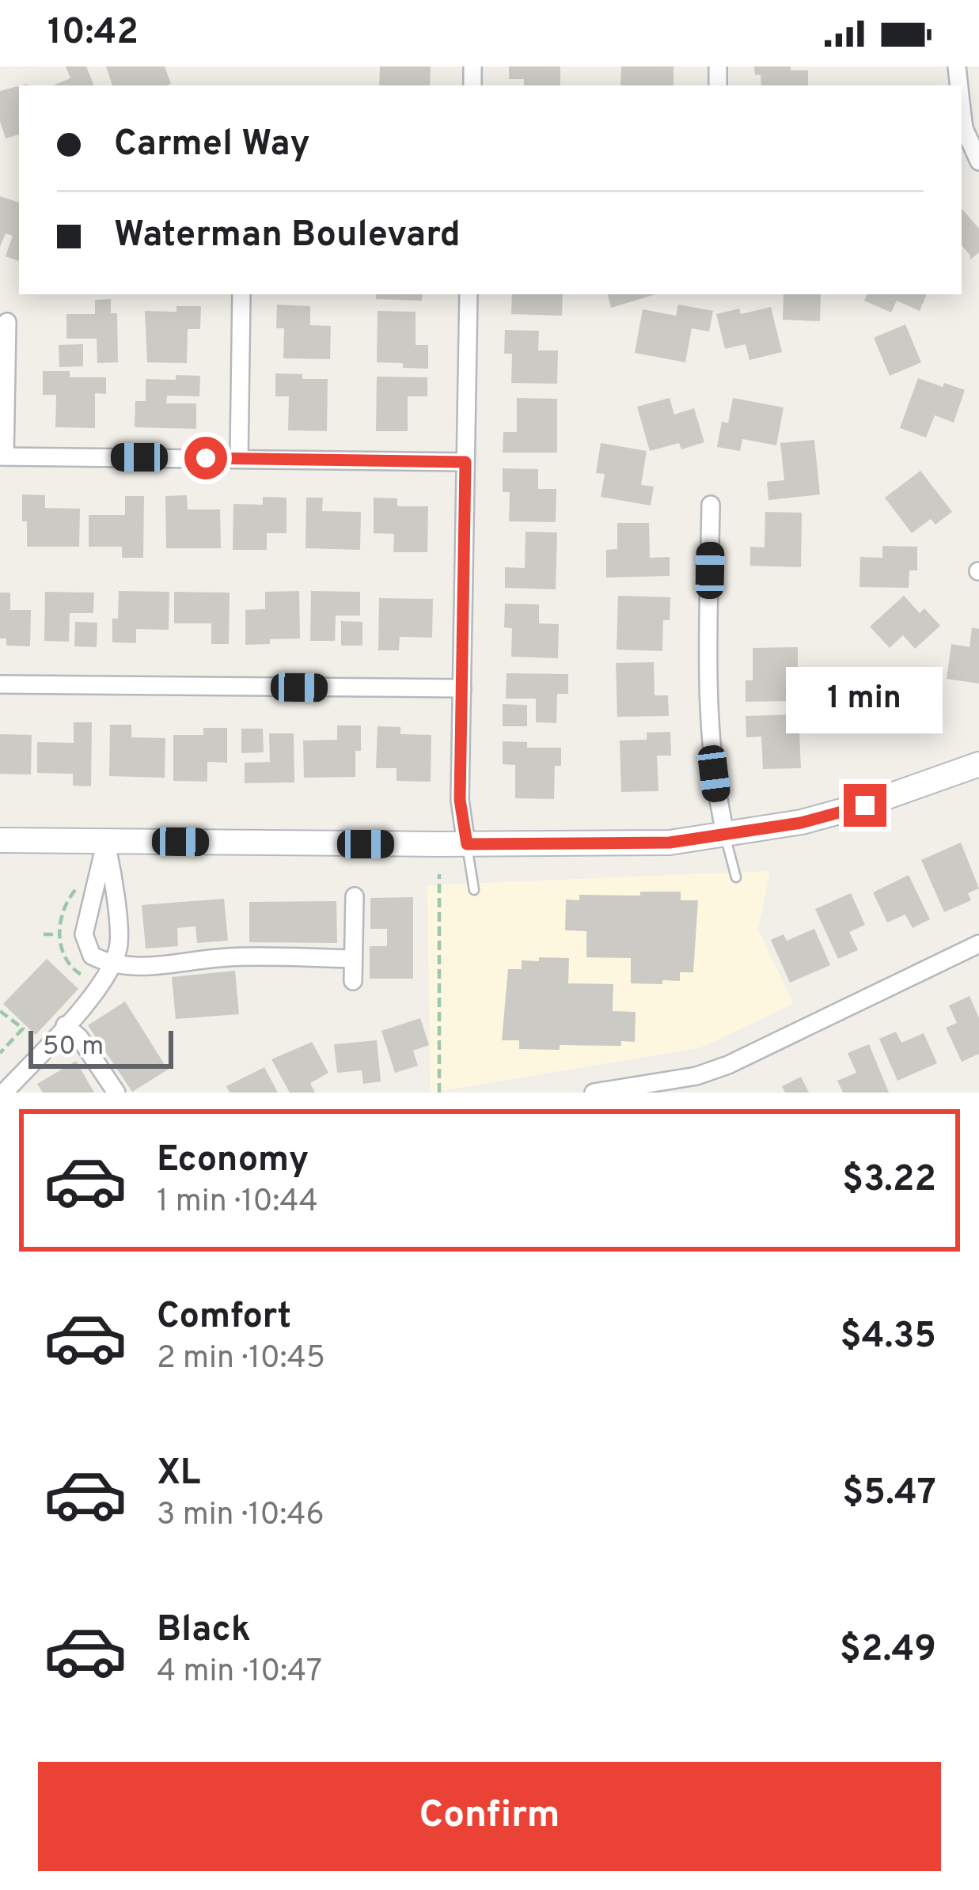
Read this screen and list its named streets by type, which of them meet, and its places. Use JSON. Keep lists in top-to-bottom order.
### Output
{
  "scale_bar": "50 m",
  "page": {
    "status": "10:42",
    "banner": ["Carmel Way", "Waterman Boulevard"],
    "bubble": "1 min",
    "scale": "50 m",
    "list": [
      {
        "name": "Economy",
        "note": "1 min · 10:44",
        "value": "$3.22"
      },
      {
        "name": "Comfort",
        "note": "2 min · 10:45",
        "value": "$4.35"
      },
      {
        "name": "XL",
        "note": "3 min · 10:46",
        "value": "$5.47"
      },
      {
        "name": "Black",
        "note": "4 min · 10:47",
        "value": "$2.49"
      }
    ],
    "buttons": "Confirm"
  }
}
